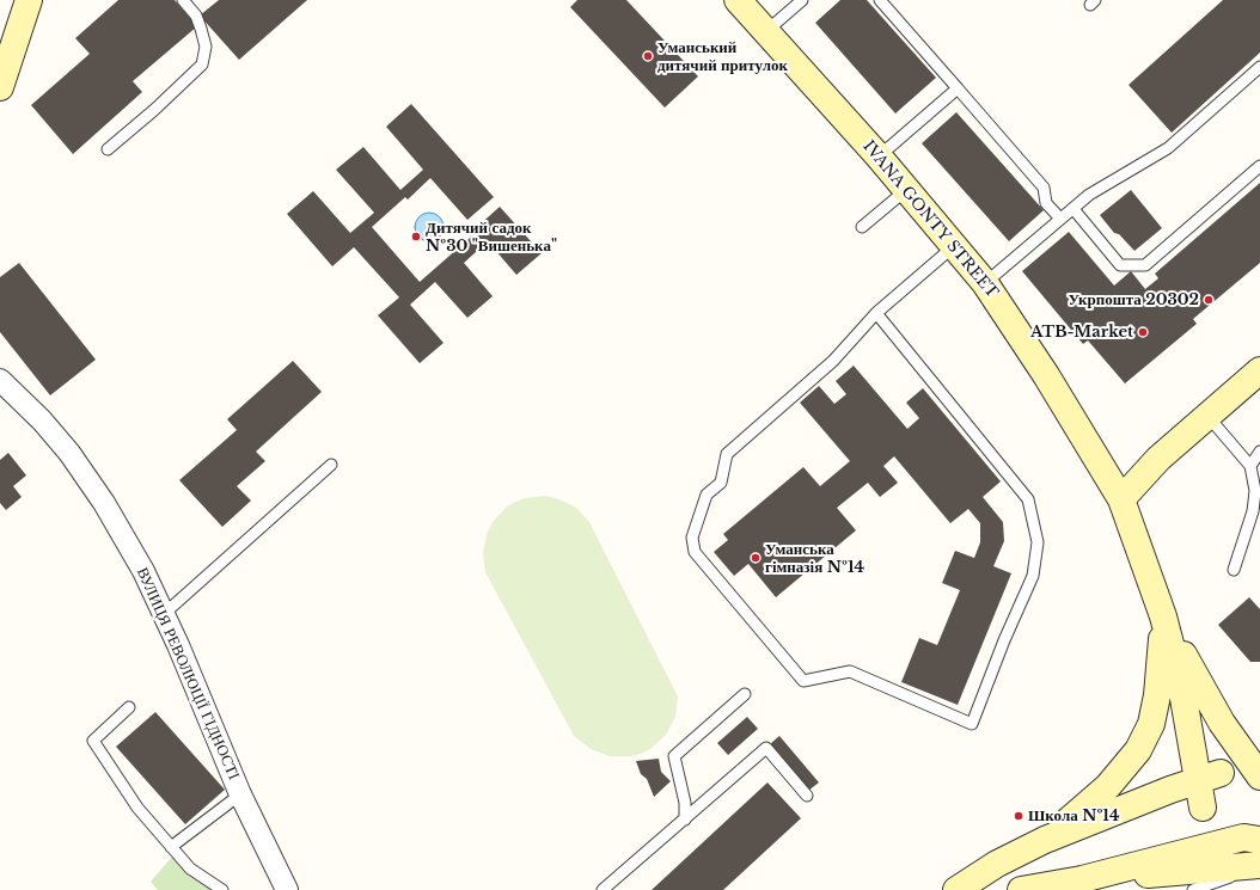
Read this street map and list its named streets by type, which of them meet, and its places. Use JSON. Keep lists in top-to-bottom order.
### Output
{
  "streets": {
    "main road": ["IVANA GONTY STREET"],
    "street": ["ВУЛИЦЯ РЕВОЛЮЦІЇ ГІДНОСТІ"]
  },
  "places": [
    "Уманський дитячий притулок",
    "Дитячий садок №30 \"Вишенька\"",
    "Укрпошта 20302",
    "ATB-Market",
    "Уманська гімназія №14",
    "Школа №14"
  ]
}
